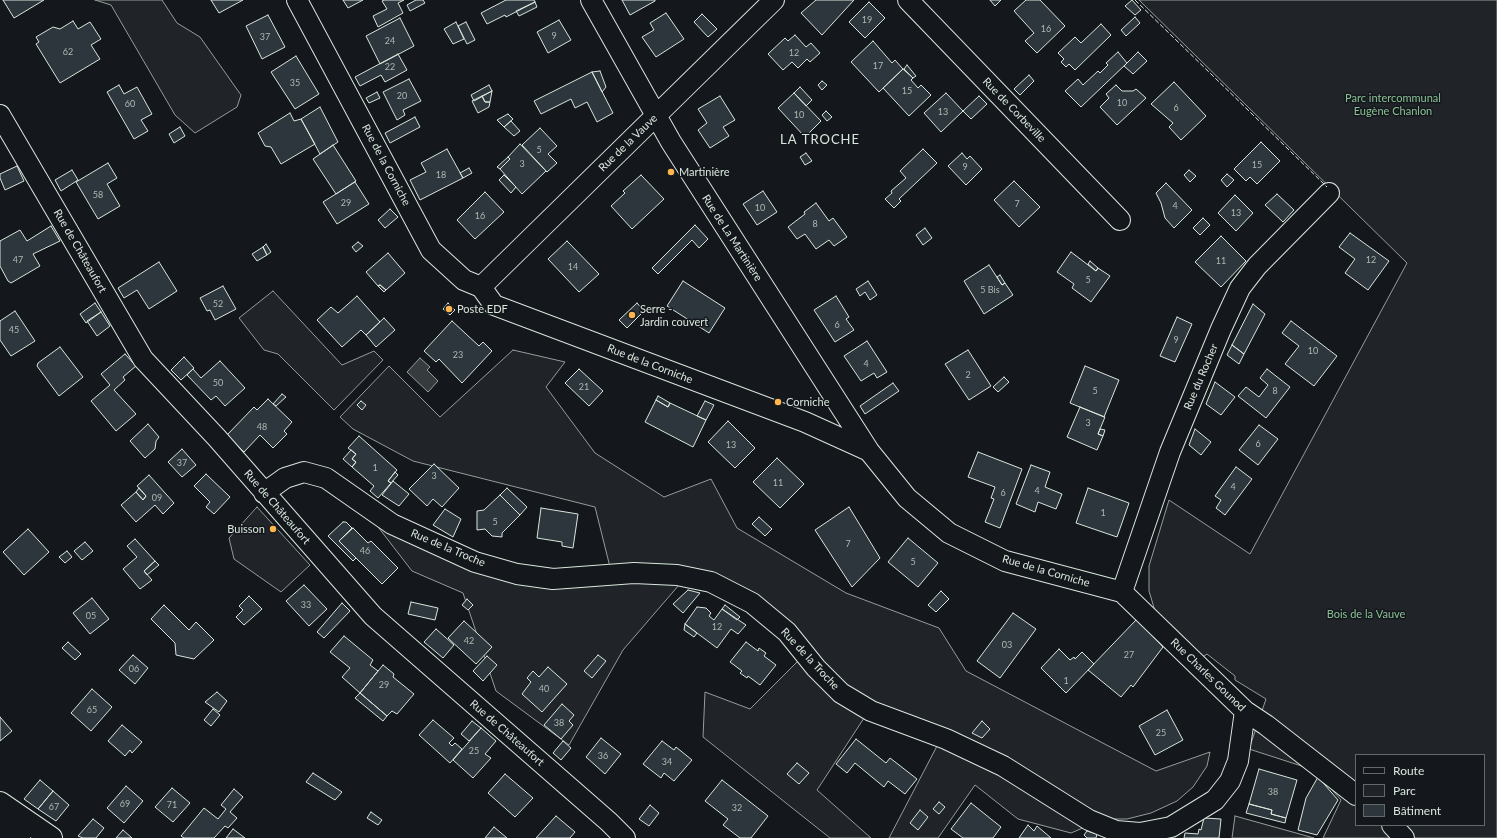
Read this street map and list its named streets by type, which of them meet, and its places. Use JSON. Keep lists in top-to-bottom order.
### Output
{
  "streets": {
    "street": [
      "Rue de Corbeville",
      "Rue de la Vauve",
      "Rue de la Corniche",
      "Rue de La Martinière",
      "Rue de Châteaufort",
      "Rue du Rocher",
      "Rue de la Troche",
      "Rue Charles Gounod"
    ]
  },
  "crossings": [
    ["Rue de la Vauve", "Rue de la Corniche"],
    ["Rue de la Vauve", "Rue de La Martinière"],
    ["Rue de la Corniche", "Rue de La Martinière"],
    ["Rue de la Corniche", "Rue du Rocher"],
    ["Rue de la Corniche", "Rue Charles Gounod"],
    ["Rue de Châteaufort", "Rue de la Troche"],
    ["Rue du Rocher", "Rue Charles Gounod"],
    ["Rue de la Troche", "Rue Charles Gounod"]
  ],
  "districts": ["LA TROCHE"],
  "parks": ["Parc intercommunal Eugène Chanlon", "Bois de la Vauve"],
  "places": [
    "Martinière",
    "Poste EDF",
    "Serre - Jardin couvert",
    "Corniche",
    "Buisson"
  ],
  "house_numbers": [
    "19",
    "16",
    "9",
    "37",
    "24",
    "62",
    "12",
    "17",
    "22",
    "35",
    "15",
    "20",
    "10",
    "60",
    "6",
    "13",
    "10",
    "5",
    "3",
    "15",
    "9",
    "18",
    "58",
    "29",
    "7",
    "4",
    "10",
    "13",
    "16",
    "8",
    "47",
    "12",
    "11",
    "14",
    "5",
    "5 Bis",
    "52",
    "6",
    "45",
    "9",
    "10",
    "23",
    "4",
    "2",
    "50",
    "21",
    "5",
    "8",
    "3",
    "48",
    "6",
    "13",
    "37",
    "1",
    "3",
    "11",
    "4",
    "4",
    "6",
    "09",
    "1",
    "5",
    "7",
    "46",
    "5",
    "33",
    "05",
    "12",
    "42",
    "03",
    "27",
    "06",
    "1",
    "29",
    "40",
    "65",
    "38",
    "25",
    "25",
    "36",
    "34",
    "38",
    "69",
    "71",
    "67",
    "32"
  ],
  "legend": ["Route", "Parc", "Bâtiment"]
}
